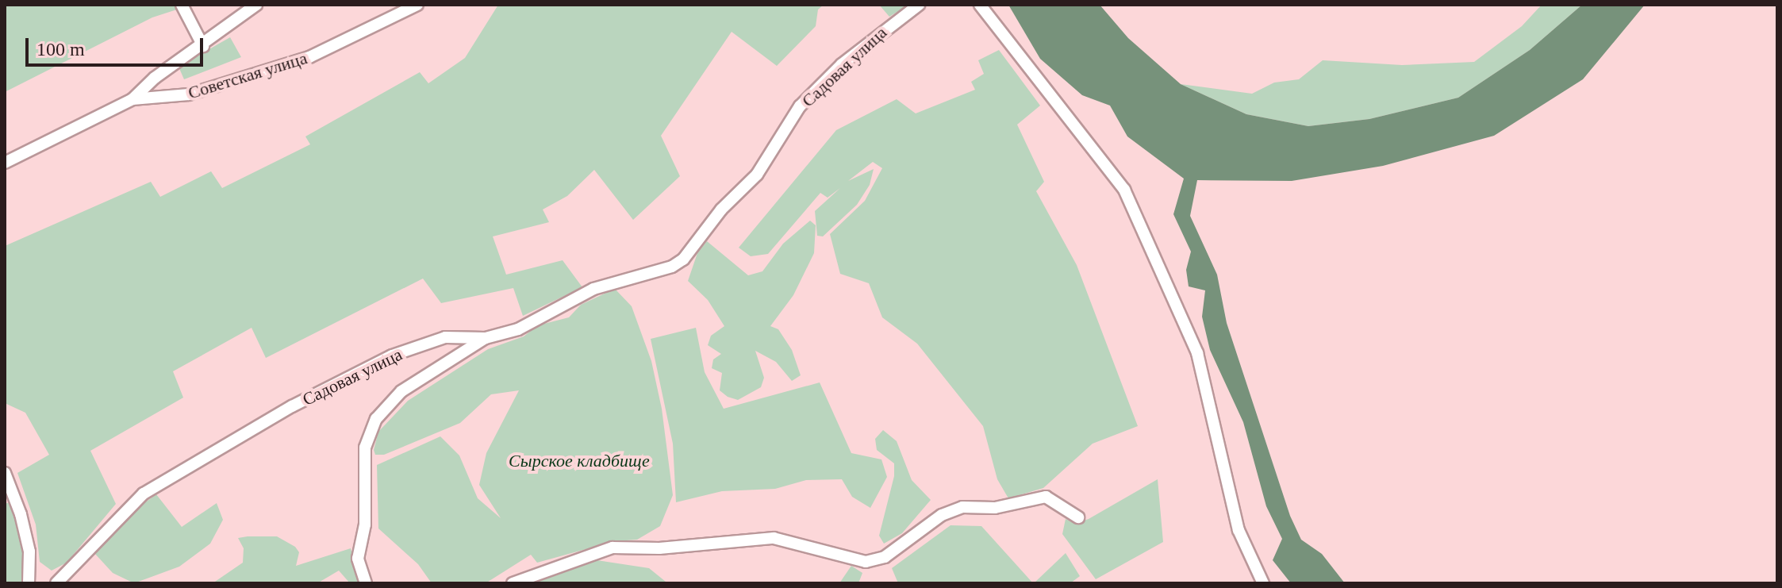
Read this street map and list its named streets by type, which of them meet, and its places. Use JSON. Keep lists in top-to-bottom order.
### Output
{
  "streets": {
    "street": ["Садовая улица", "Советская улица"]
  },
  "parks": ["Сырское кладбище"],
  "scale_bar": "100 m"
}
